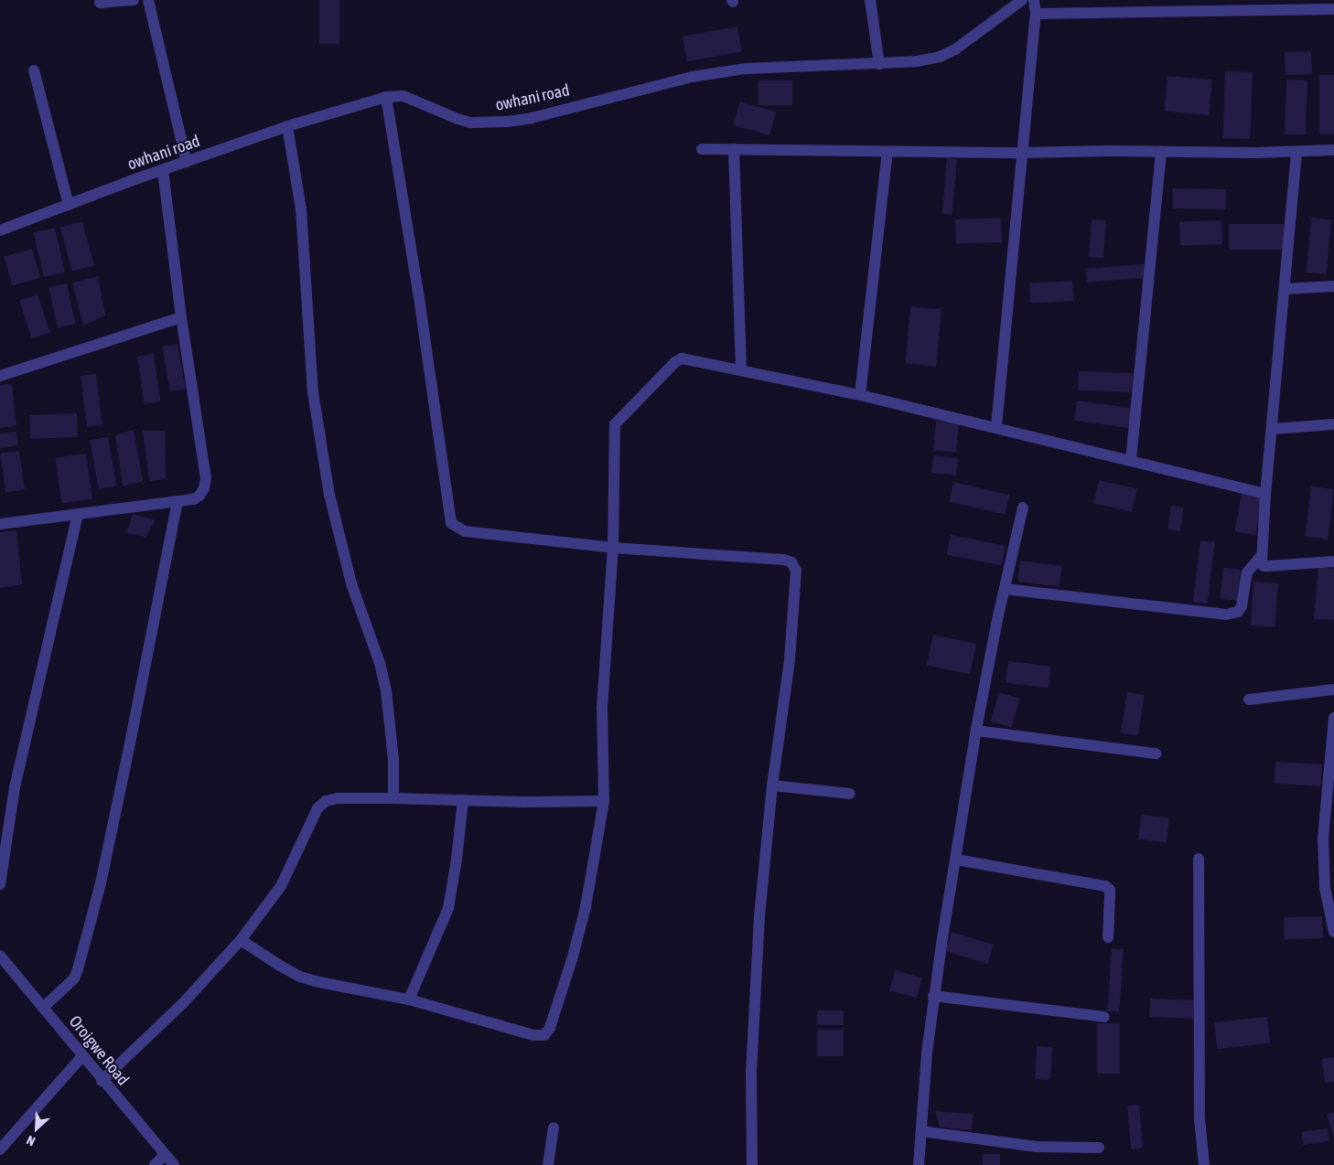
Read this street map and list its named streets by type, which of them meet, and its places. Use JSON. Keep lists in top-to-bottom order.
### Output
{
  "streets": {
    "street": ["owhani road", "Oroigwe Road"]
  },
  "north": "bottom left"
}
